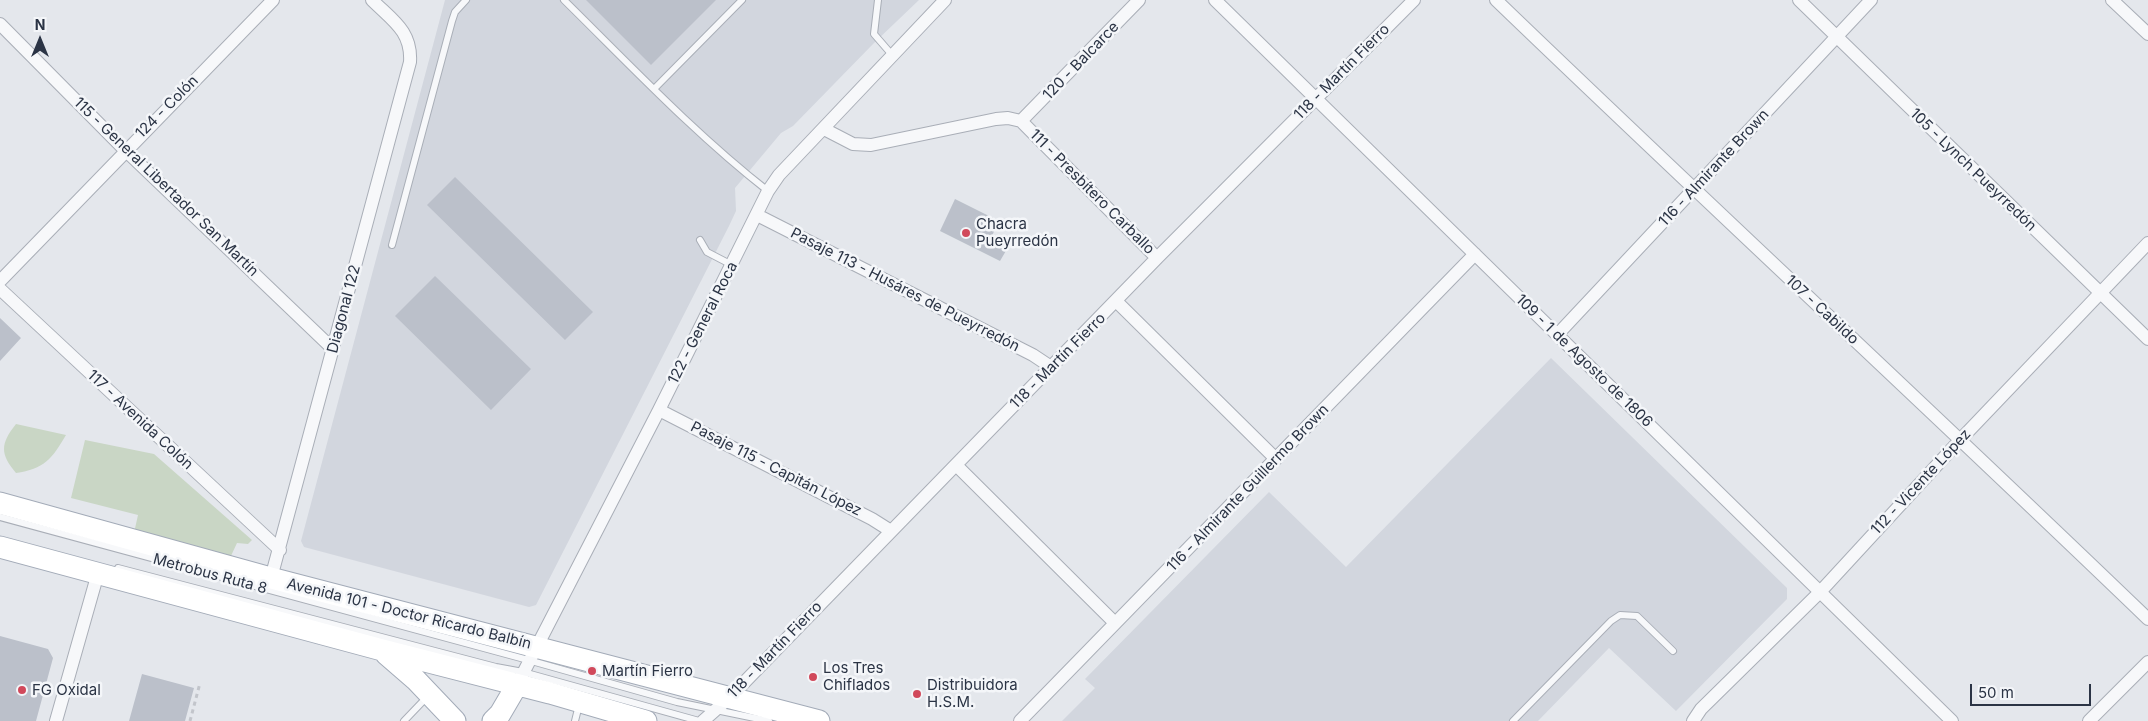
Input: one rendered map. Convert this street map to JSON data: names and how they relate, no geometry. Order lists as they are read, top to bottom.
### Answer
{
  "streets": {
    "main road": ["Avenida 101 - Doctor Ricardo Balbín"],
    "street": [
      "120 - Balcarce",
      "118 - Martín Fierro",
      "124 - Colón",
      "116 - Almirante Brown",
      "105 - Lynch Pueyrredón",
      "115 - General Libertador San Martín",
      "111 - Presbítero Carballo",
      "Pasaje 113 - Husáres de Pueyrredón",
      "Diagonal 122",
      "107 - Cabildo",
      "122 - General Roca",
      "109 - 1 de Agosto de 1806",
      "117 - Avenida Colón",
      "Pasaje 115 - Capitán López",
      "112 - Vicente López",
      "116 - Almirante Guillermo Brown"
    ],
    "lane": ["Metrobus Ruta 8"]
  },
  "crossings": [
    ["120 - Balcarce", "111 - Presbítero Carballo"],
    ["118 - Martín Fierro", "111 - Presbítero Carballo"],
    ["118 - Martín Fierro", "Pasaje 113 - Husáres de Pueyrredón"],
    ["118 - Martín Fierro", "109 - 1 de Agosto de 1806"],
    ["118 - Martín Fierro", "Pasaje 115 - Capitán López"],
    ["118 - Martín Fierro", "Metrobus Ruta 8"],
    ["118 - Martín Fierro", "Avenida 101 - Doctor Ricardo Balbín"],
    ["124 - Colón", "115 - General Libertador San Martín"],
    ["116 - Almirante Brown", "105 - Lynch Pueyrredón"],
    ["116 - Almirante Brown", "107 - Cabildo"],
    ["116 - Almirante Brown", "109 - 1 de Agosto de 1806"],
    ["105 - Lynch Pueyrredón", "112 - Vicente López"],
    ["115 - General Libertador San Martín", "Diagonal 122"],
    ["111 - Presbítero Carballo", "122 - General Roca"],
    ["Pasaje 113 - Husáres de Pueyrredón", "122 - General Roca"],
    ["Diagonal 122", "117 - Avenida Colón"],
    ["Diagonal 122", "Avenida 101 - Doctor Ricardo Balbín"],
    ["107 - Cabildo", "112 - Vicente López"],
    ["122 - General Roca", "Pasaje 115 - Capitán López"],
    ["122 - General Roca", "Metrobus Ruta 8"],
    ["122 - General Roca", "Avenida 101 - Doctor Ricardo Balbín"],
    ["109 - 1 de Agosto de 1806", "112 - Vicente López"],
    ["109 - 1 de Agosto de 1806", "116 - Almirante Guillermo Brown"],
    ["Metrobus Ruta 8", "Avenida 101 - Doctor Ricardo Balbín"]
  ],
  "places": [
    "Chacra Pueyrredón",
    "Martín Fierro",
    "Los Tres Chiflados",
    "FG Oxidal",
    "Distribuidora H.S.M."
  ],
  "scale_bar": "50 m",
  "north": "top"
}
